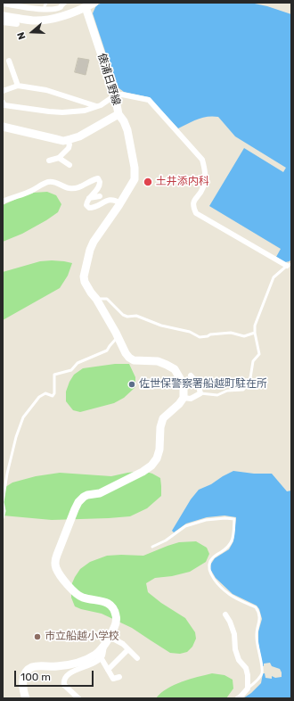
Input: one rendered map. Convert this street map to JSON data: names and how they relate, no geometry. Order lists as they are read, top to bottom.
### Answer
{
  "streets": {
    "street": ["俵浦日野線"]
  },
  "places": ["土井添内科", "佐世保警察署船越町駐在所", "市立船越小学校"],
  "scale_bar": "100 m",
  "north": "left"
}
